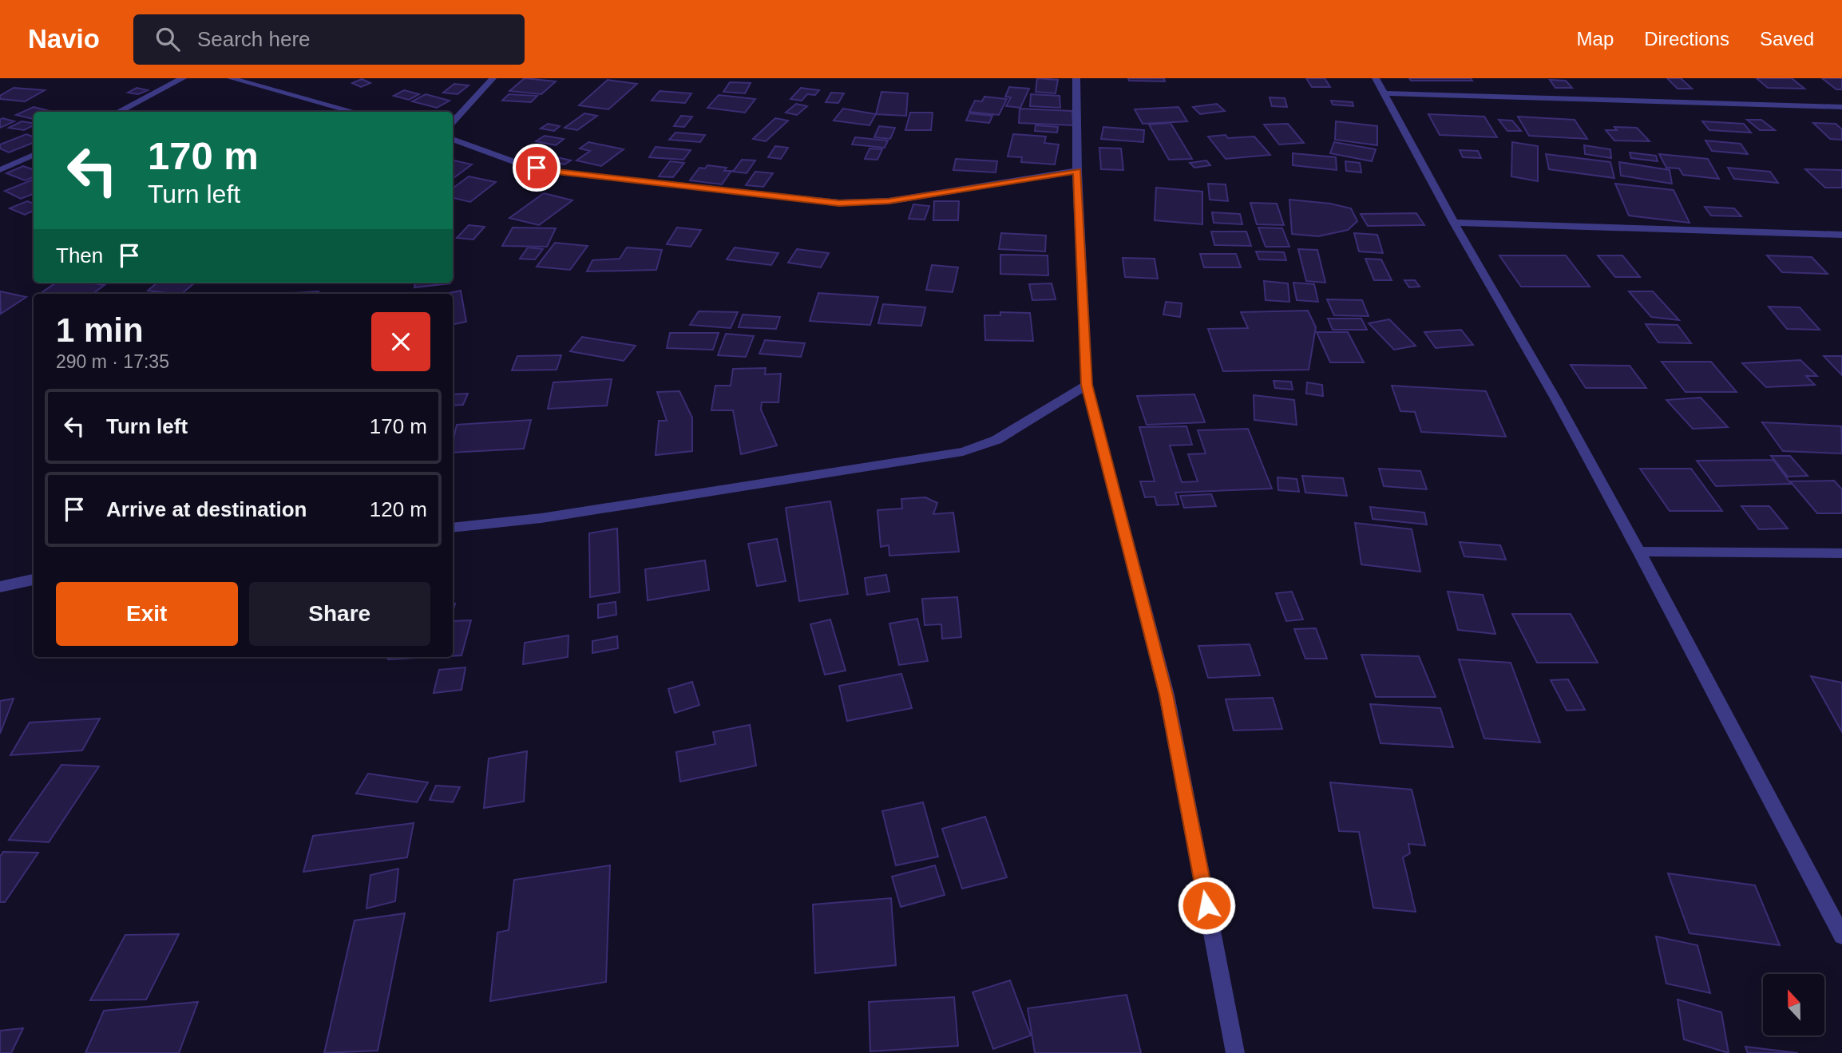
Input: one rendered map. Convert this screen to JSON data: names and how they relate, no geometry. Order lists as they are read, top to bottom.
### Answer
{
  "north": "top",
  "page": {
    "header": "Navio",
    "search": "Search here",
    "nav": ["Map", "Directions", "Saved"],
    "turn": ["170 m", "Turn left"],
    "then": "Then",
    "heading": ["1 min", "290 m · 17:35"],
    "list": [
      {
        "name": "Turn left",
        "value": "170 m"
      },
      {
        "name": "Arrive at destination",
        "value": "120 m"
      }
    ],
    "buttons": ["Exit", "Share"]
  }
}
